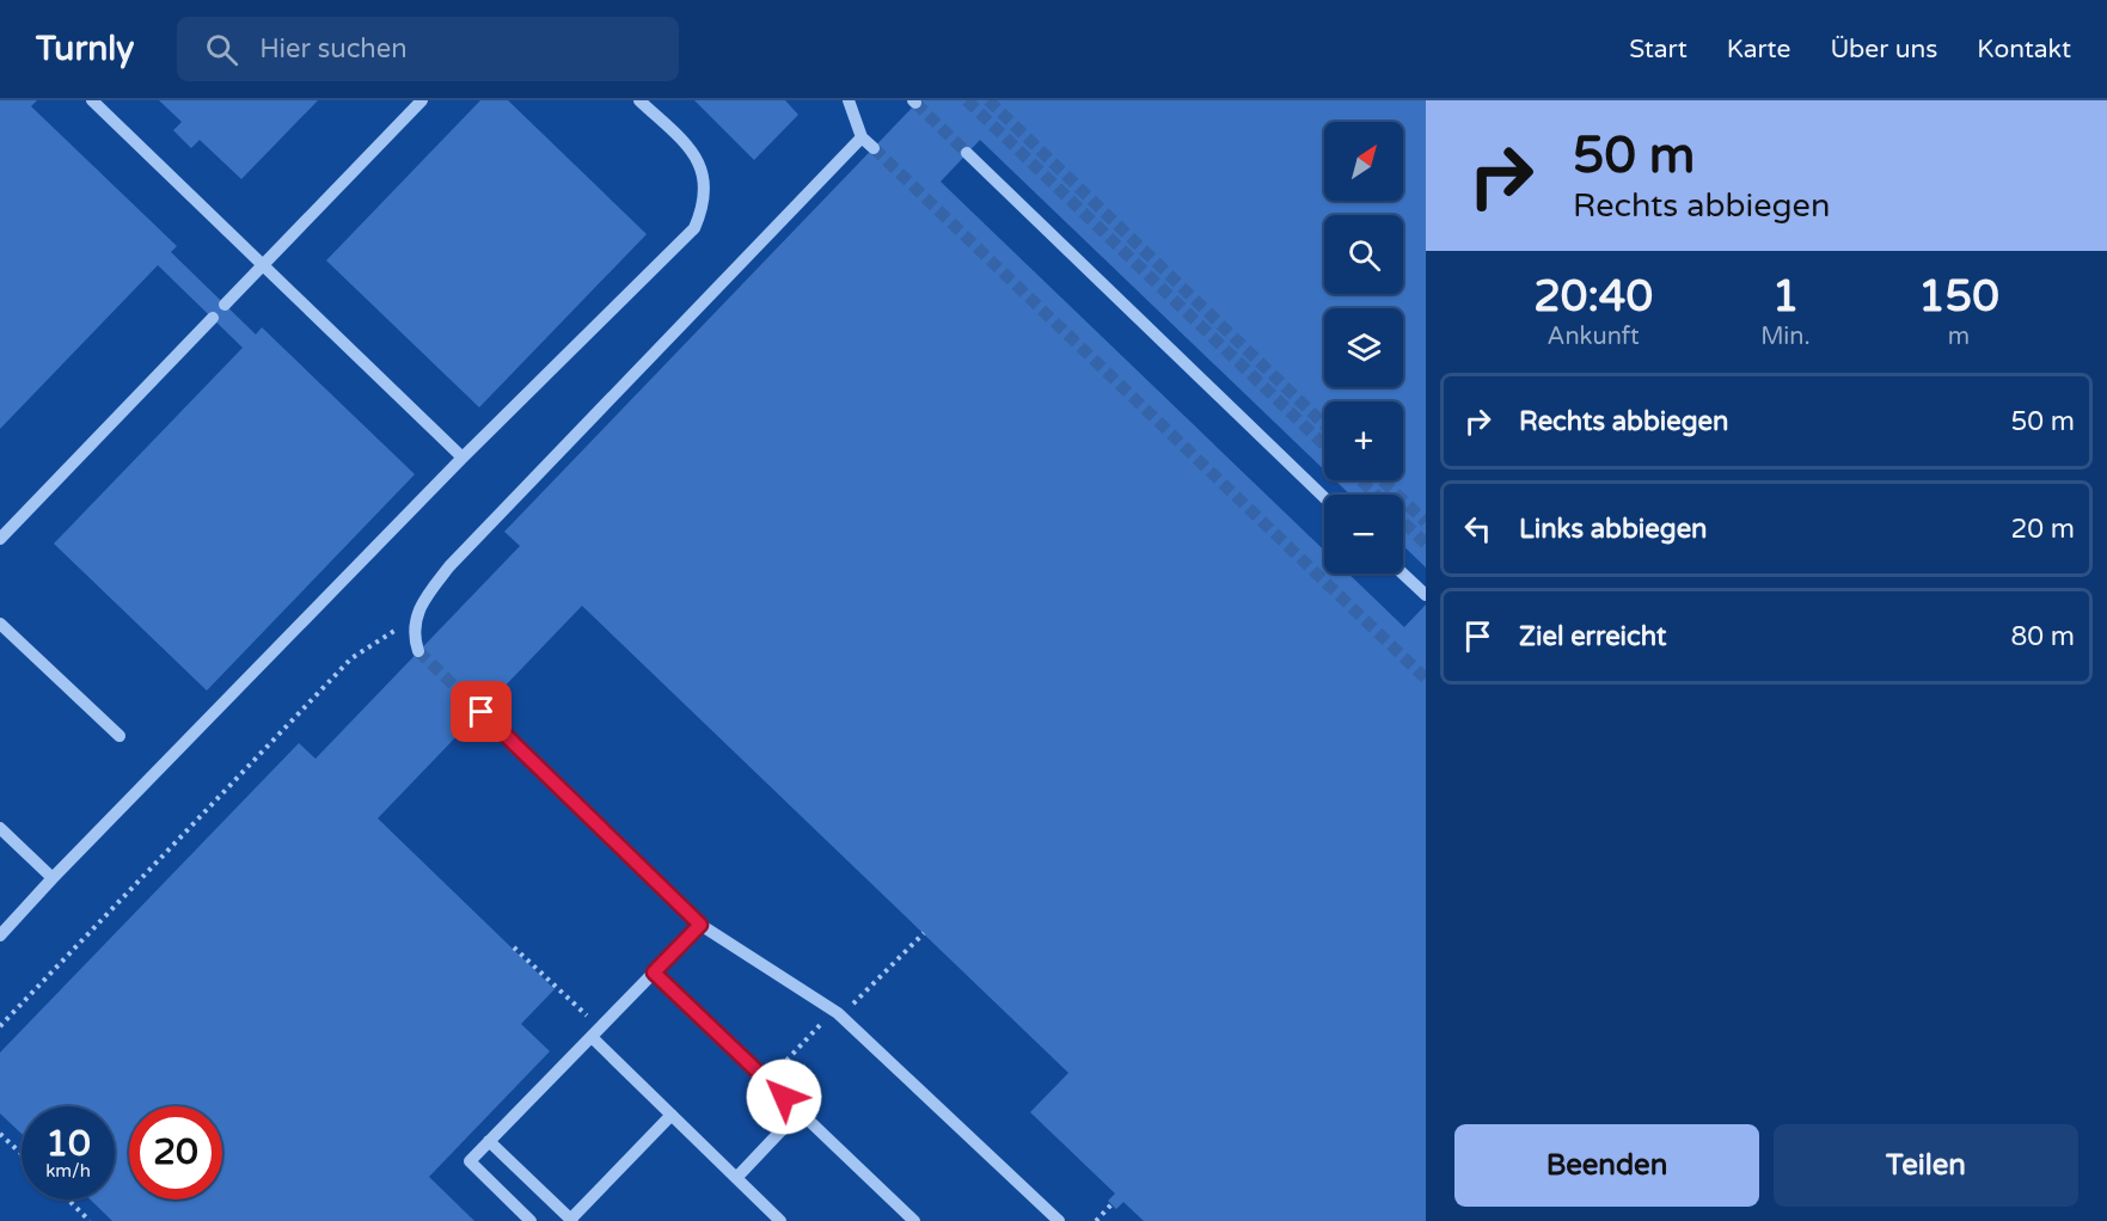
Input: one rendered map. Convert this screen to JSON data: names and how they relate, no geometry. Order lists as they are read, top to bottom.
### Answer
{
  "north": "top right",
  "page": {
    "header": "Turnly",
    "search": "Hier suchen",
    "nav": [
      "Start",
      "Karte",
      "Über uns",
      "Kontakt"
    ],
    "turn": ["50 m", "Rechts abbiegen"],
    "map_buttons": ["+", "−"],
    "eta": [
      "20:40",
      "Ankunft",
      "1",
      "Min.",
      "150",
      "m"
    ],
    "list": [
      {
        "name": "Rechts abbiegen",
        "value": "50 m"
      },
      {
        "name": "Links abbiegen",
        "value": "20 m"
      },
      {
        "name": "Ziel erreicht",
        "value": "80 m"
      }
    ],
    "speed": "10 km/h",
    "limit": "20",
    "buttons": ["Beenden", "Teilen"]
  }
}
